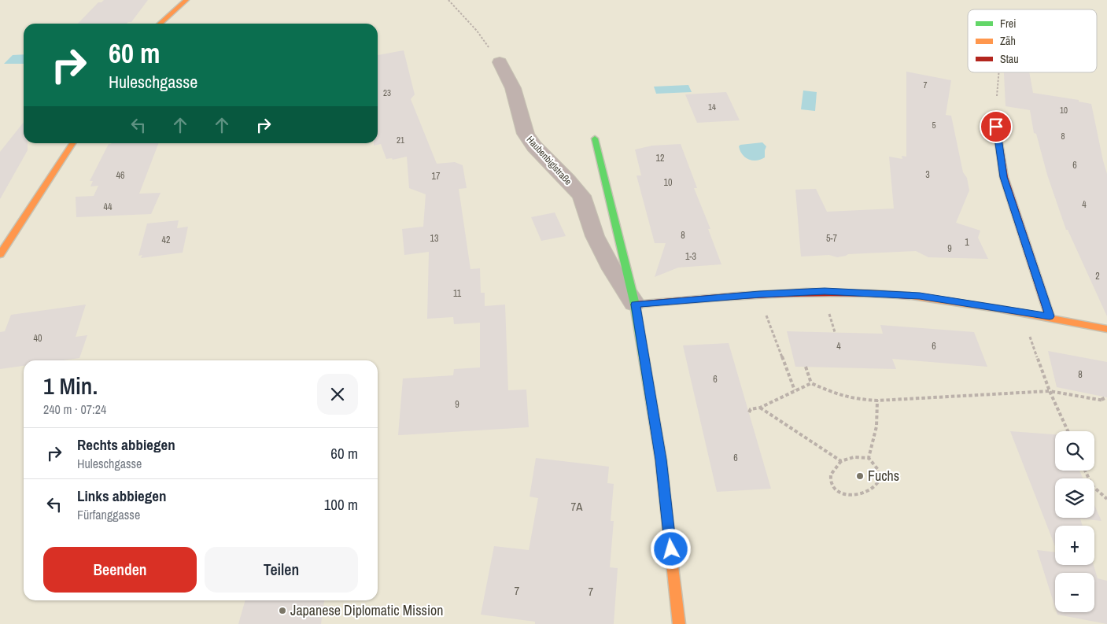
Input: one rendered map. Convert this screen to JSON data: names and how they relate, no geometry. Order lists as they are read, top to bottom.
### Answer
{
  "streets": {
    "street": ["Haubenbiglstraße"]
  },
  "places": ["Fuchs", "Japanese Diplomatic Mission"],
  "house_numbers": [
    "7",
    "23",
    "14",
    "10",
    "5",
    "8",
    "21",
    "12",
    "6",
    "3",
    "46",
    "17",
    "10",
    "4",
    "44",
    "8",
    "13",
    "5-7",
    "42",
    "1",
    "9",
    "1-3",
    "2",
    "11",
    "40",
    "4",
    "6",
    "8",
    "6",
    "9",
    "6",
    "7A",
    "7",
    "7"
  ],
  "legend": ["Frei", "Zäh", "Stau"],
  "page": {
    "turn": ["60 m", "Huleschgasse"],
    "heading": ["1 Min.", "240 m · 07:24"],
    "list": [
      {
        "name": "Rechts abbiegen",
        "note": "Huleschgasse",
        "value": "60 m"
      },
      {
        "name": "Links abbiegen",
        "note": "Fürfanggasse",
        "value": "100 m"
      }
    ],
    "map_buttons": ["+", "−"],
    "buttons": ["Beenden", "Teilen"]
  }
}
